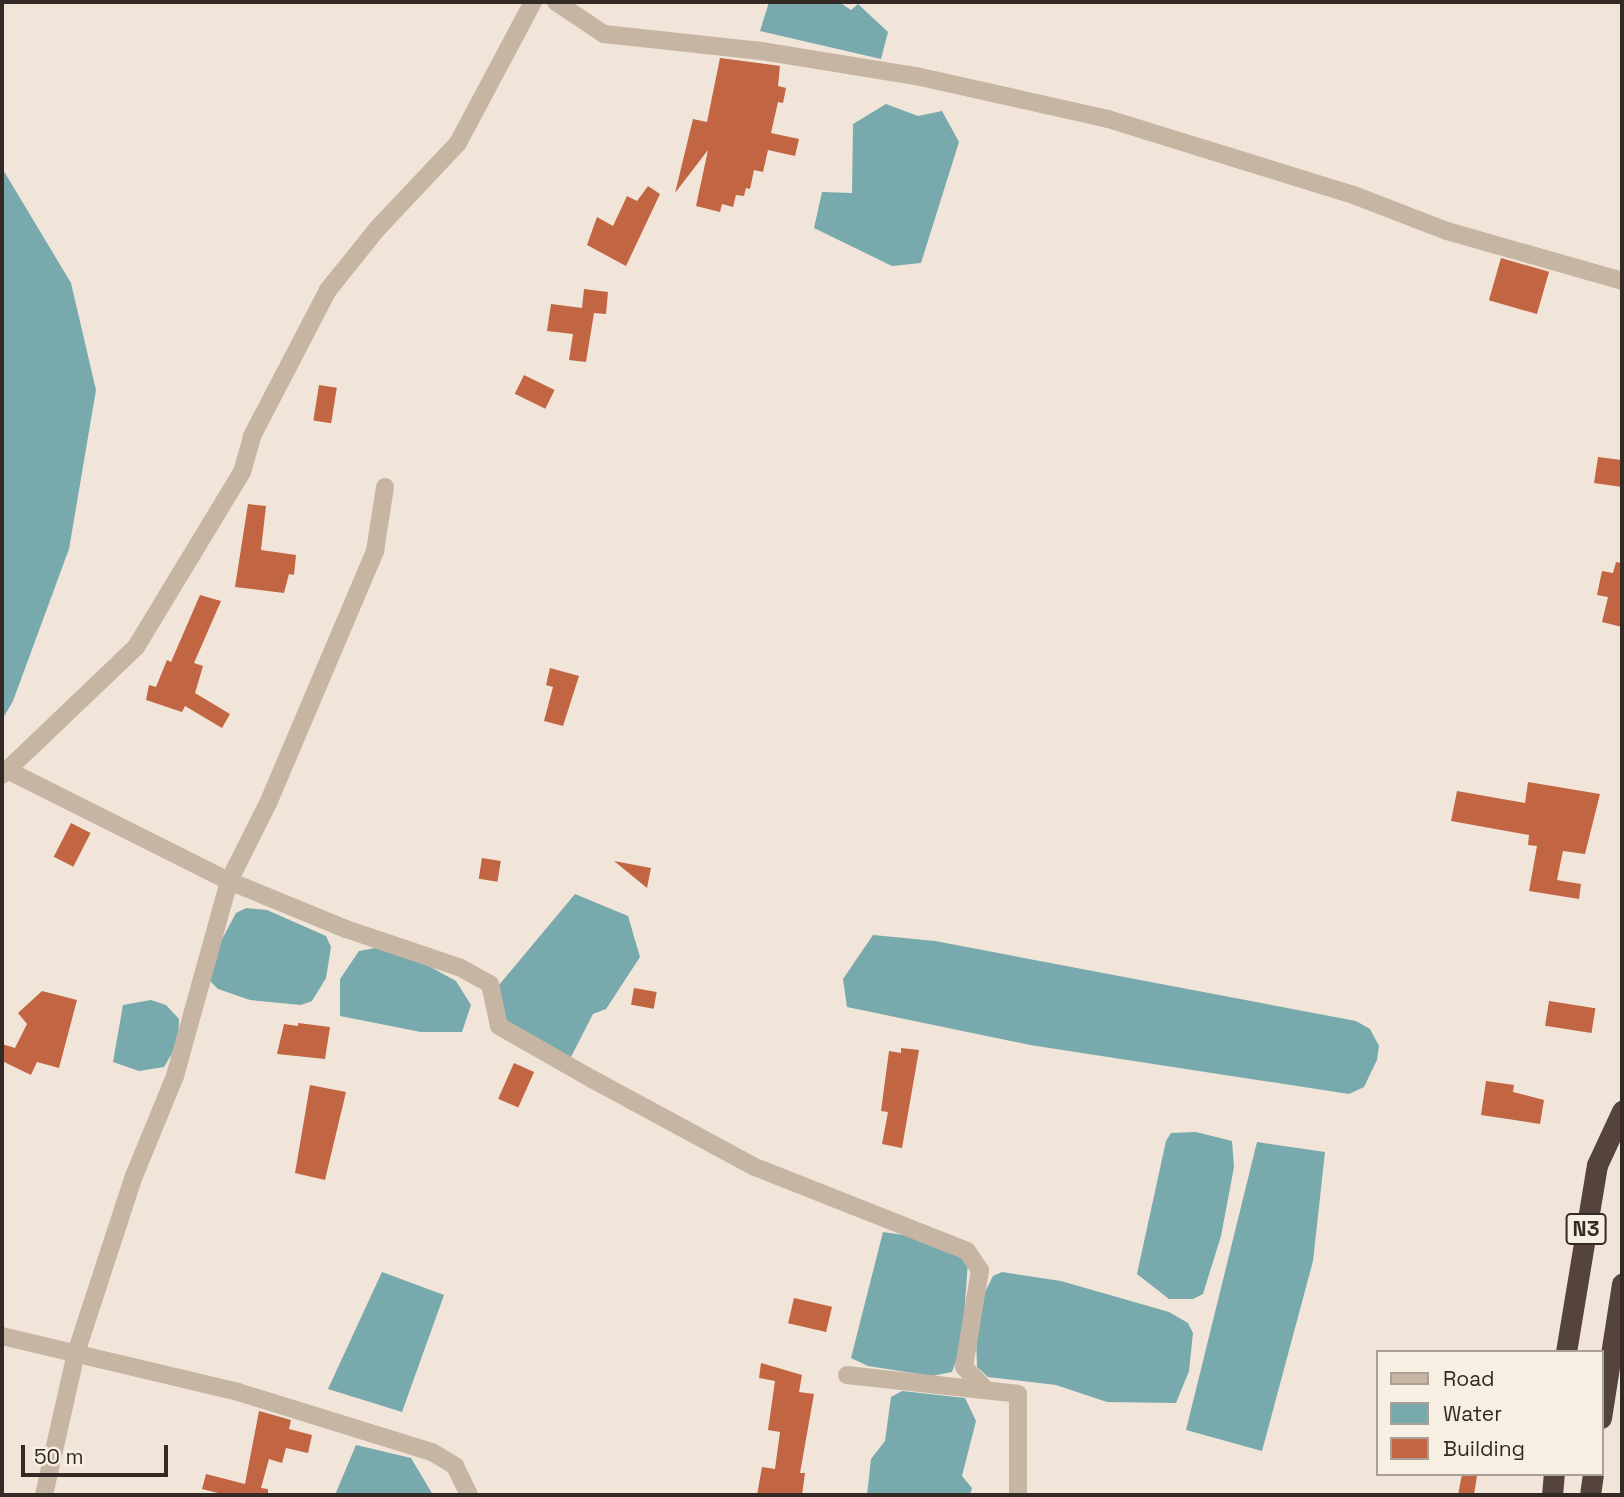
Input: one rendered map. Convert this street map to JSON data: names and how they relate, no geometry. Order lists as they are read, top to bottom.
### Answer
{
  "streets": {
    "highway": ["N3"]
  },
  "legend": ["Road", "Water", "Building"],
  "scale_bar": "50 m"
}
